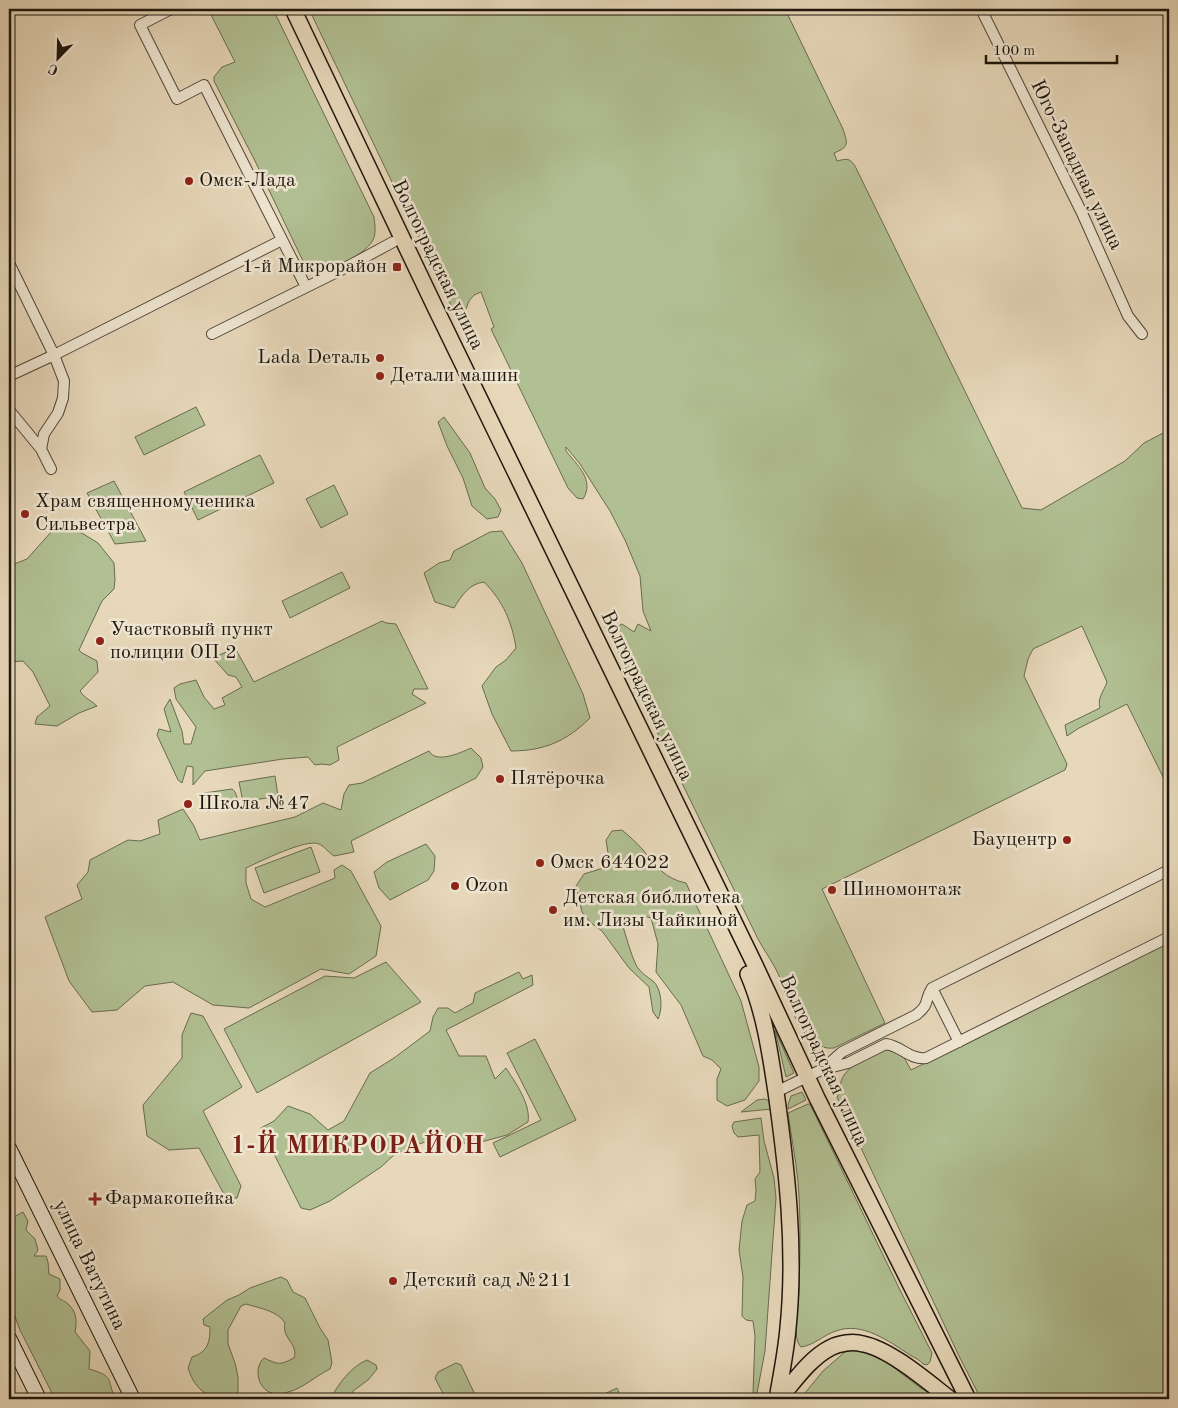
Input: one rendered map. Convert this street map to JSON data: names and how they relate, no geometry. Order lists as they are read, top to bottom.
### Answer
{
  "streets": {
    "main road": ["Волгоградская улица", "улица Ватутина"],
    "street": ["Юго-Западная улица"]
  },
  "districts": ["1-Й МИКРОРАЙОН"],
  "places": {
    "other": [
      "Омск-Лада",
      "Lada Dеталь",
      "Детали машин",
      "Храм священномученика Сильвестра",
      "Участковый пункт полиции ОП 2",
      "Пятёрочка",
      "Школа №47",
      "Бауцентр",
      "Омск 644022",
      "Ozon",
      "Шиномонтаж",
      "Детская библиотека им. Лизы Чайкиной",
      "Детский сад №211"
    ],
    "transit": ["1-й Микрорайон"],
    "health": ["Фармакопейка"]
  },
  "scale_bar": "100 m",
  "north": "bottom left"
}
